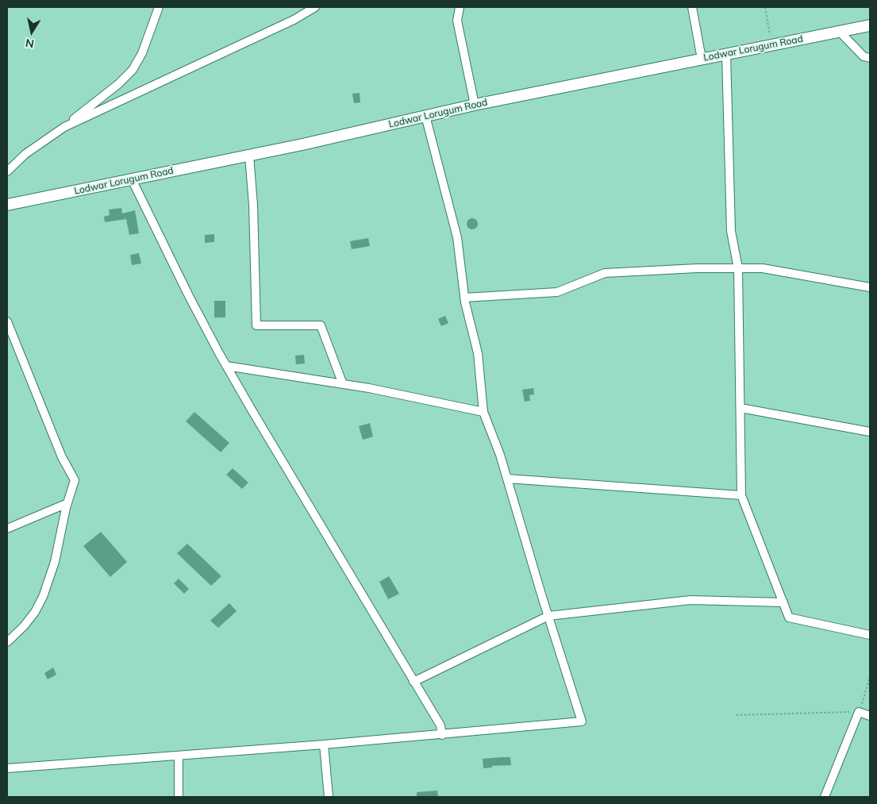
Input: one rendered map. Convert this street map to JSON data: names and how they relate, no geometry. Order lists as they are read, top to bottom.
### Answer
{
  "streets": {
    "main road": ["Lodwar Lorugum Road"]
  },
  "north": "bottom"
}
